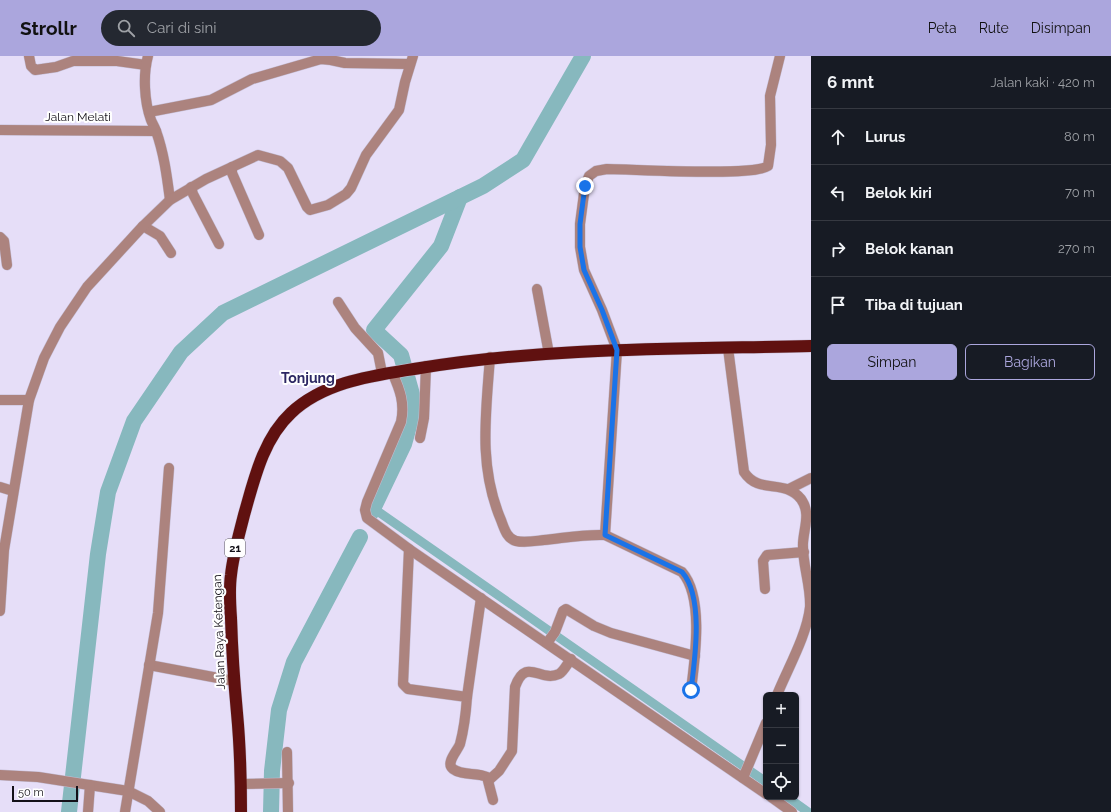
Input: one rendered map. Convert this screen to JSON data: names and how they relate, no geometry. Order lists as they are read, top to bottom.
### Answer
{
  "streets": {
    "highway": ["21", "Jalan Raya Ketengan"],
    "street": ["Jalan Melati"]
  },
  "crossings": [
    ["21", "Jalan Raya Ketengan"]
  ],
  "districts": ["Tonjung"],
  "scale_bar": "50 m",
  "page": {
    "header": "Strollr",
    "search": "Cari di sini",
    "nav": ["Peta", "Rute", "Disimpan"],
    "heading": ["6 mnt", "Jalan kaki · 420 m"],
    "list": [
      ["Lurus", "80 m"],
      ["Belok kiri", "70 m"],
      ["Belok kanan", "270 m"],
      "Tiba di tujuan"
    ],
    "buttons": ["Simpan", "Bagikan"],
    "map_buttons": ["+", "−"],
    "scale": "50 m"
  }
}
